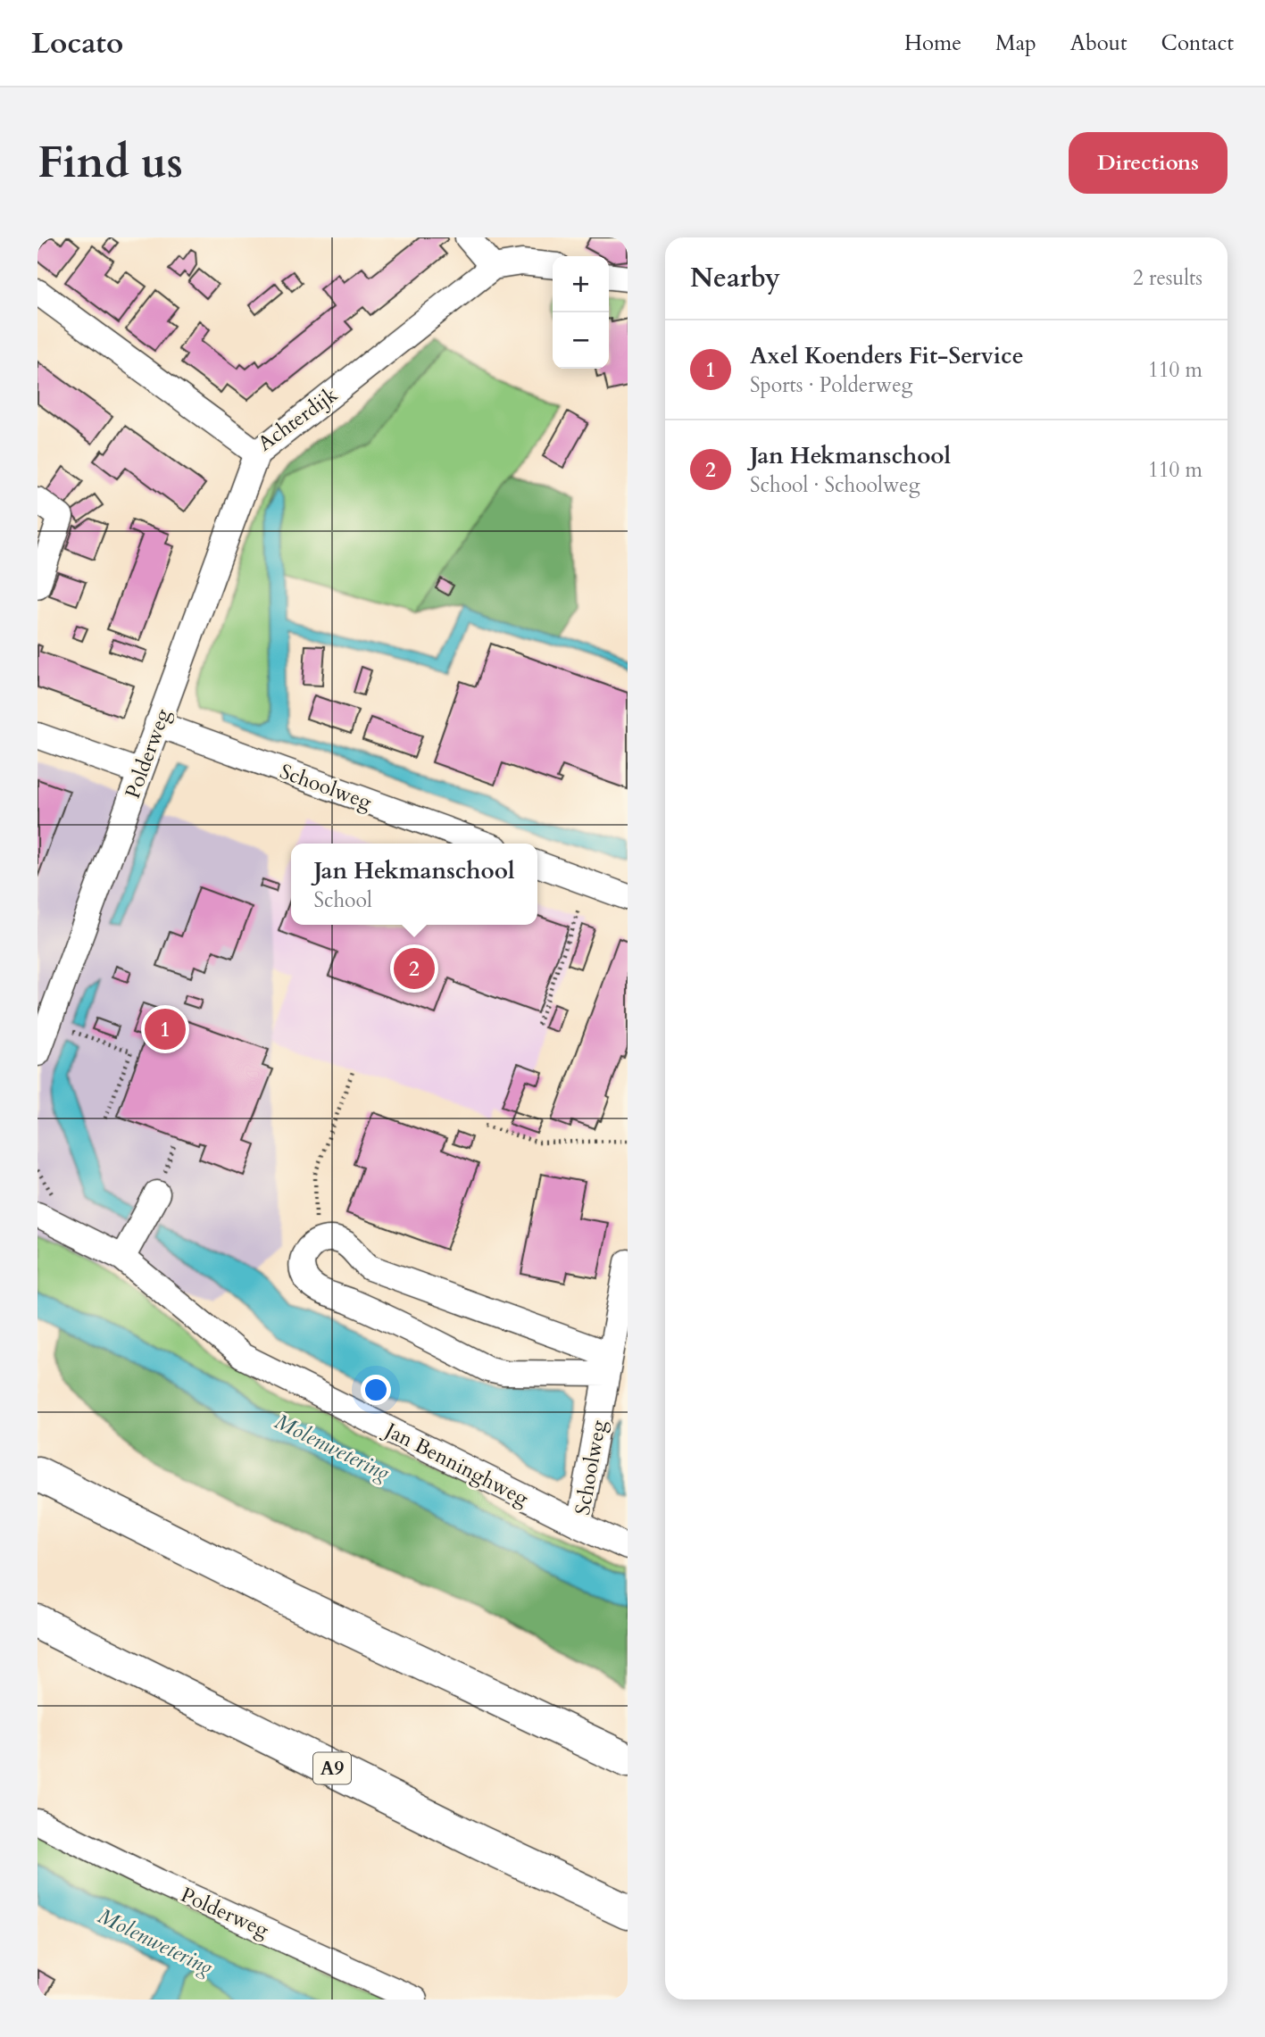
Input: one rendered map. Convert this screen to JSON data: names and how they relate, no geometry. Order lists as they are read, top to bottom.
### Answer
{
  "streets": {
    "highway": ["A9"],
    "street": [
      "Achterdijk",
      "Polderweg",
      "Schoolweg",
      "Jan Benninghweg"
    ]
  },
  "crossings": [
    ["Achterdijk", "Polderweg"],
    ["Polderweg", "Schoolweg"],
    ["Schoolweg", "Jan Benninghweg"]
  ],
  "water": ["Molenwetering"],
  "page": {
    "header": "Locato",
    "nav": [
      "Home",
      "Map",
      "About",
      "Contact"
    ],
    "buttons": "Directions",
    "title": "Find us",
    "heading": ["Nearby", "2 results"],
    "map_buttons": ["+", "−"],
    "list": [
      {
        "mark": "1",
        "name": "Axel Koenders Fit-Service",
        "note": "Sports · Polderweg",
        "value": "110 m"
      },
      {
        "mark": "2",
        "name": "Jan Hekmanschool",
        "note": "School · Schoolweg",
        "value": "110 m"
      }
    ],
    "popup": ["Jan Hekmanschool", "School"],
    "pins": ["2", "1"]
  }
}
